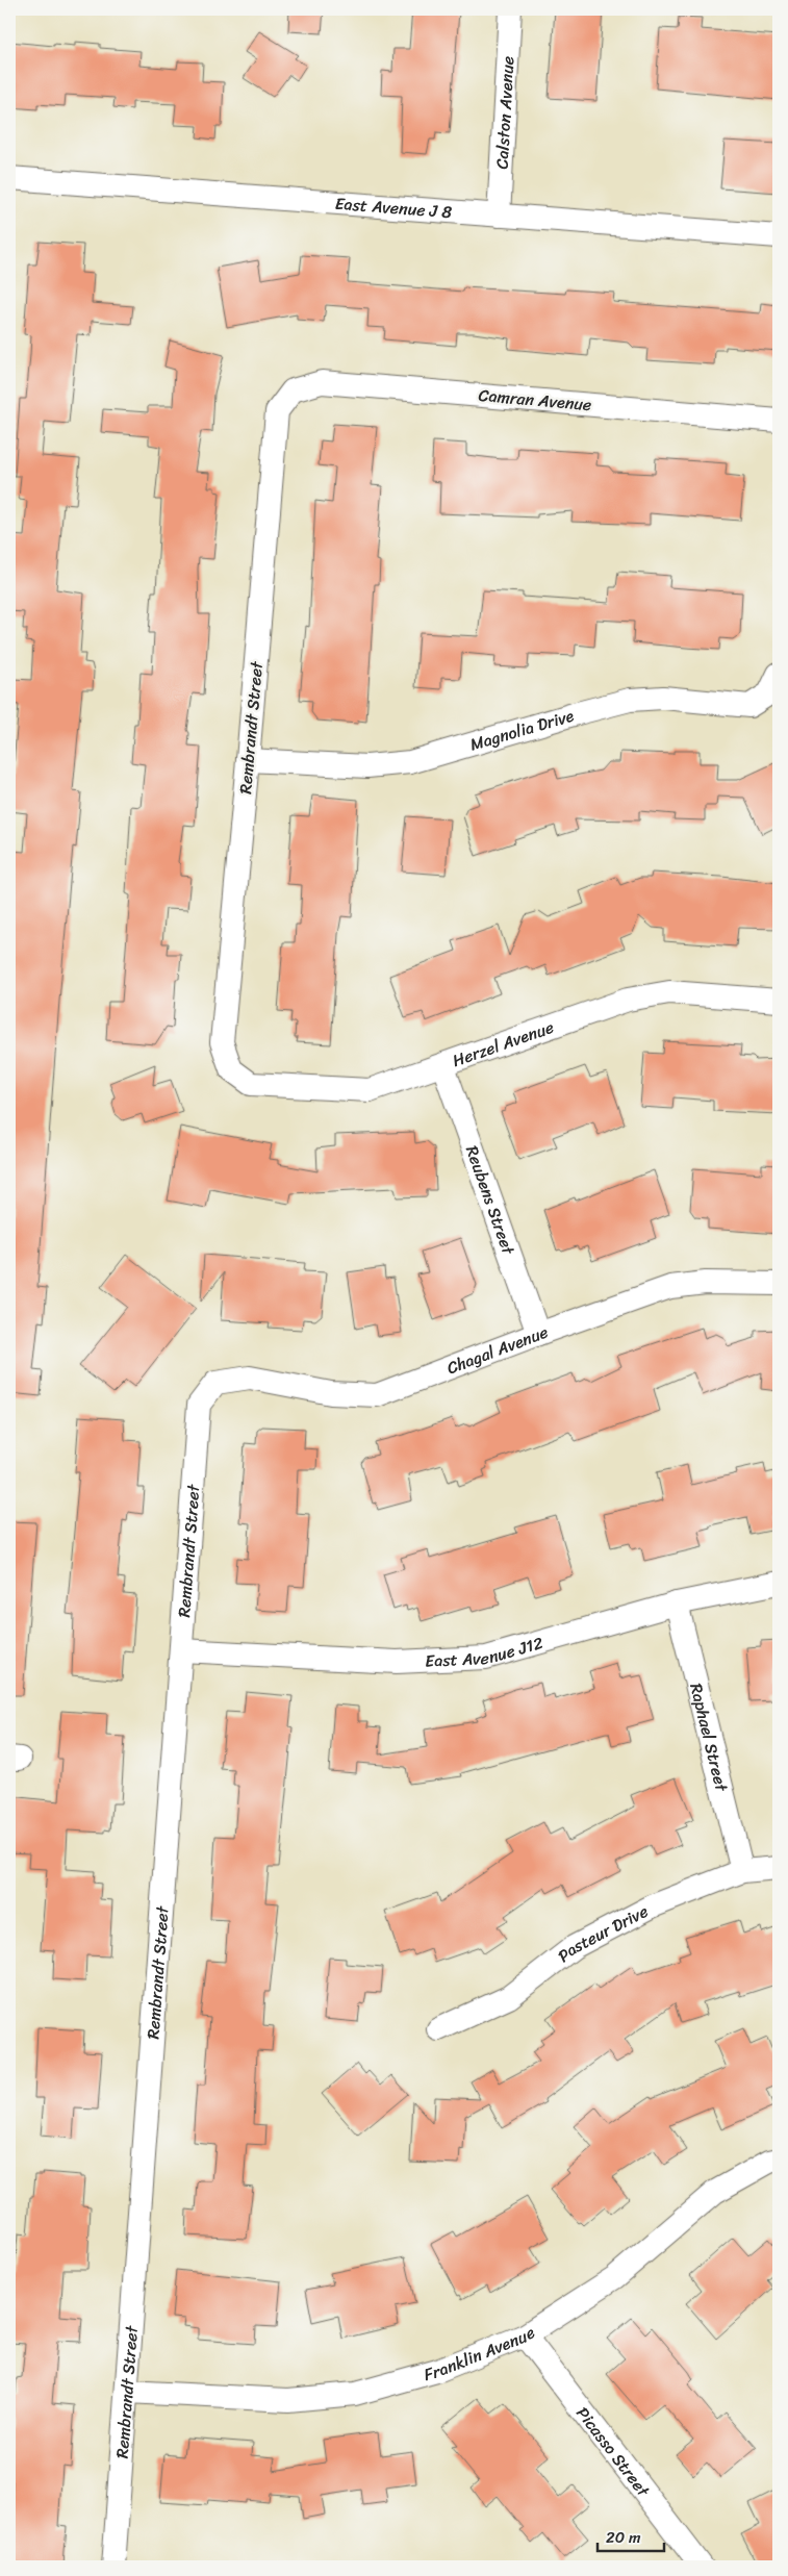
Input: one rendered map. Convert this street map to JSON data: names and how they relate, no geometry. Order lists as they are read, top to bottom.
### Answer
{
  "streets": {
    "street": [
      "Calston Avenue",
      "East Avenue J 8",
      "Camran Avenue",
      "Rembrandt Street",
      "Magnolia Drive",
      "Herzel Avenue",
      "Reubens Street",
      "Chagal Avenue",
      "East Avenue J12",
      "Raphael Street",
      "Pasteur Drive",
      "Franklin Avenue",
      "Picasso Street"
    ]
  },
  "crossings": [
    ["Calston Avenue", "East Avenue J 8"],
    ["Camran Avenue", "Rembrandt Street"],
    ["Rembrandt Street", "Magnolia Drive"],
    ["Rembrandt Street", "Herzel Avenue"],
    ["Rembrandt Street", "Chagal Avenue"],
    ["Rembrandt Street", "East Avenue J12"],
    ["Rembrandt Street", "Franklin Avenue"],
    ["Herzel Avenue", "Reubens Street"],
    ["Reubens Street", "Chagal Avenue"],
    ["East Avenue J12", "Raphael Street"],
    ["Raphael Street", "Pasteur Drive"],
    ["Franklin Avenue", "Picasso Street"]
  ],
  "scale_bar": "20 m"
}
